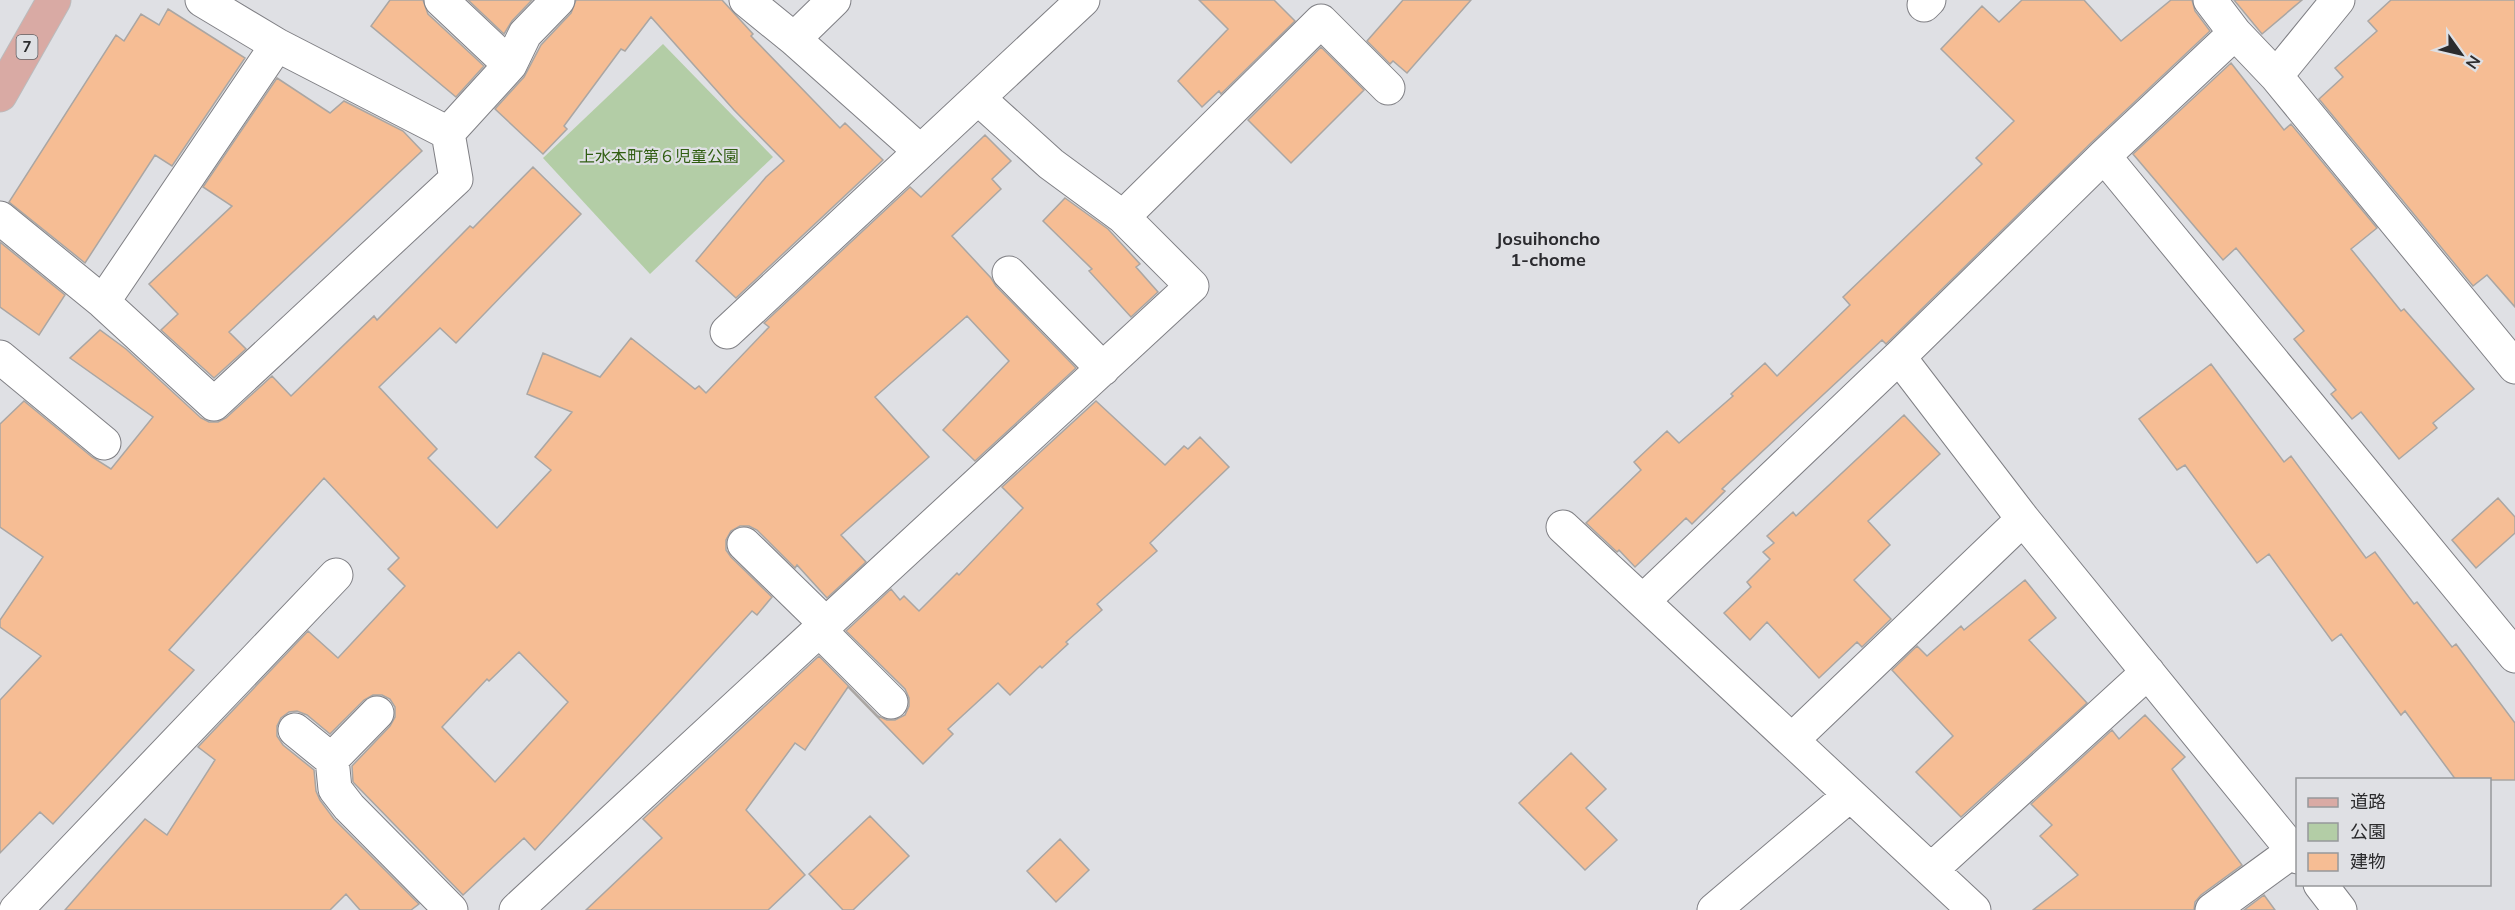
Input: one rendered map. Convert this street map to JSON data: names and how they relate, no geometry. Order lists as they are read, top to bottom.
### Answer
{
  "streets": {
    "main road": ["7"]
  },
  "districts": ["Josuihoncho 1-chome"],
  "parks": ["上水本町第６児童公園"],
  "legend": ["道路", "公園", "建物"],
  "north": "bottom right"
}
